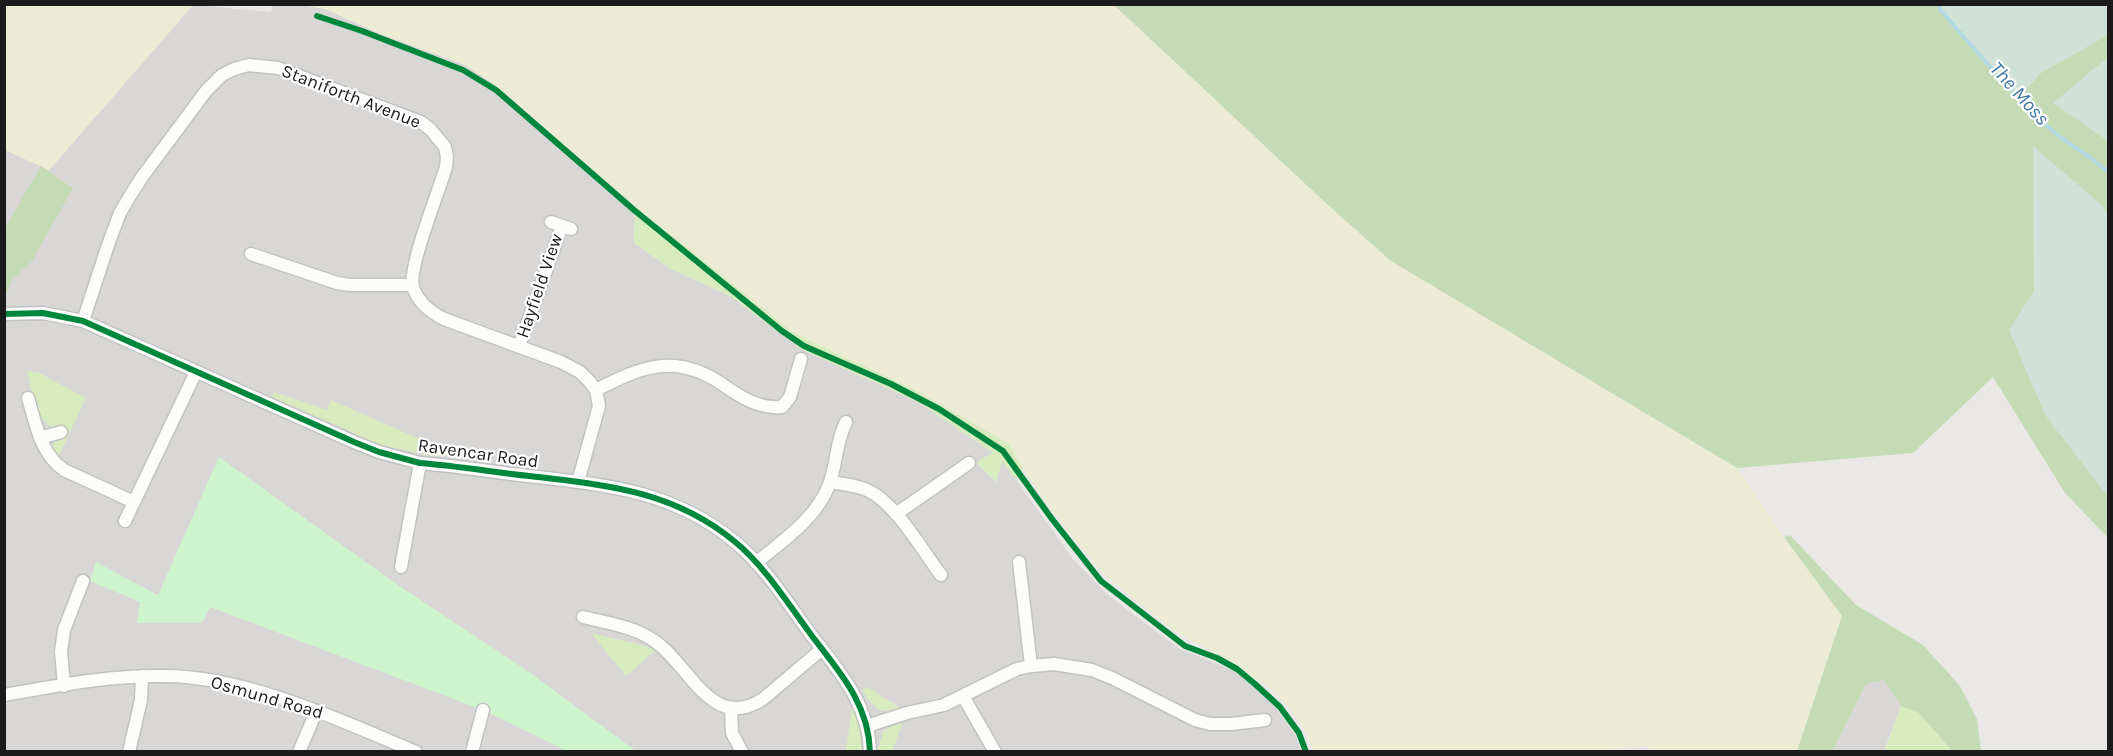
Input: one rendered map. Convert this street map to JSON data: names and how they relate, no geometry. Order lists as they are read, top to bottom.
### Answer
{
  "streets": {
    "street": [
      "Staniforth Avenue",
      "Hayfield View",
      "Ravencar Road",
      "Osmund Road"
    ]
  },
  "crossings": [
    ["Staniforth Avenue", "Ravencar Road"]
  ],
  "water": ["The Moss"]
}
